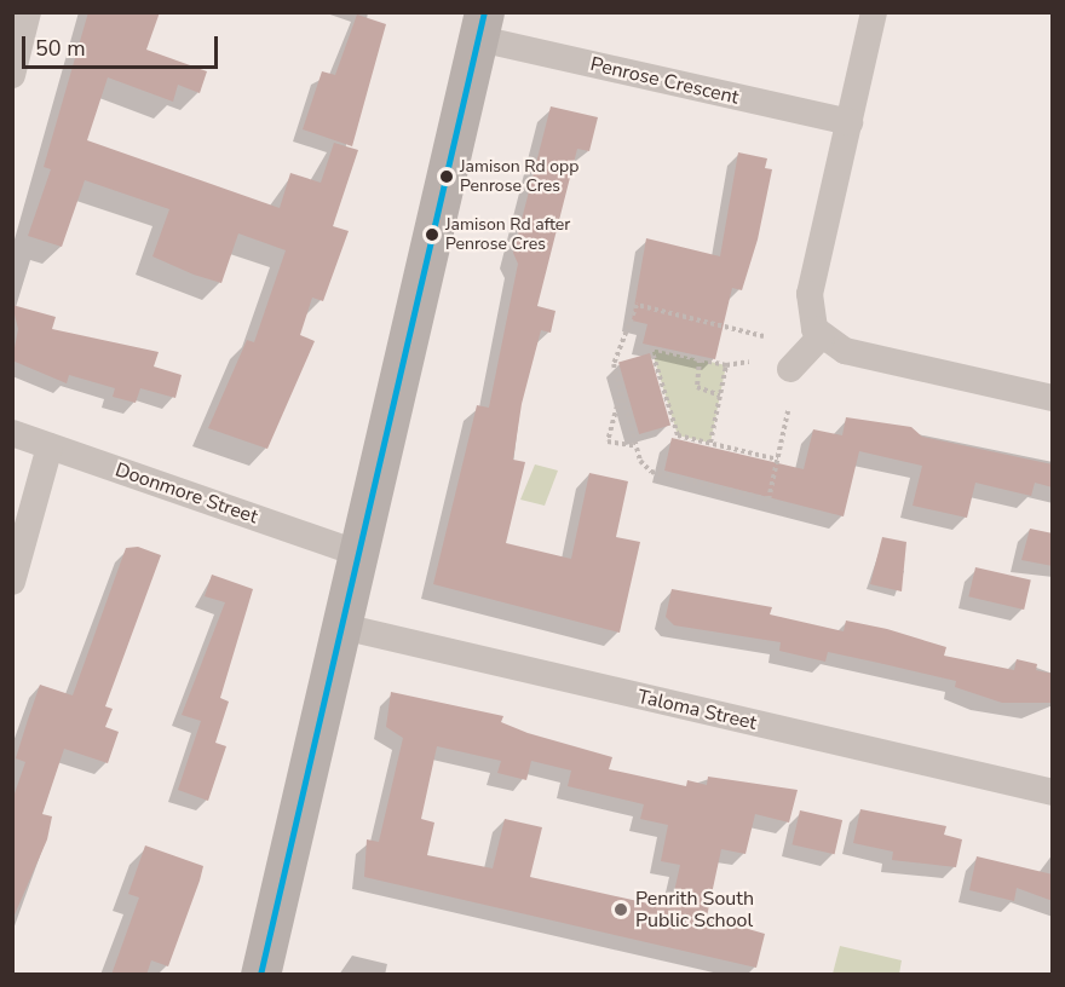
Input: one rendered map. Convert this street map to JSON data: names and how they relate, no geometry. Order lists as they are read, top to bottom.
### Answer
{
  "streets": {
    "street": ["Penrose Crescent", "Doonmore Street", "Taloma Street"]
  },
  "places": ["Jamison Rd opp Penrose Cres", "Jamison Rd after Penrose Cres", "Penrith South Public School"],
  "scale_bar": "50 m"
}
